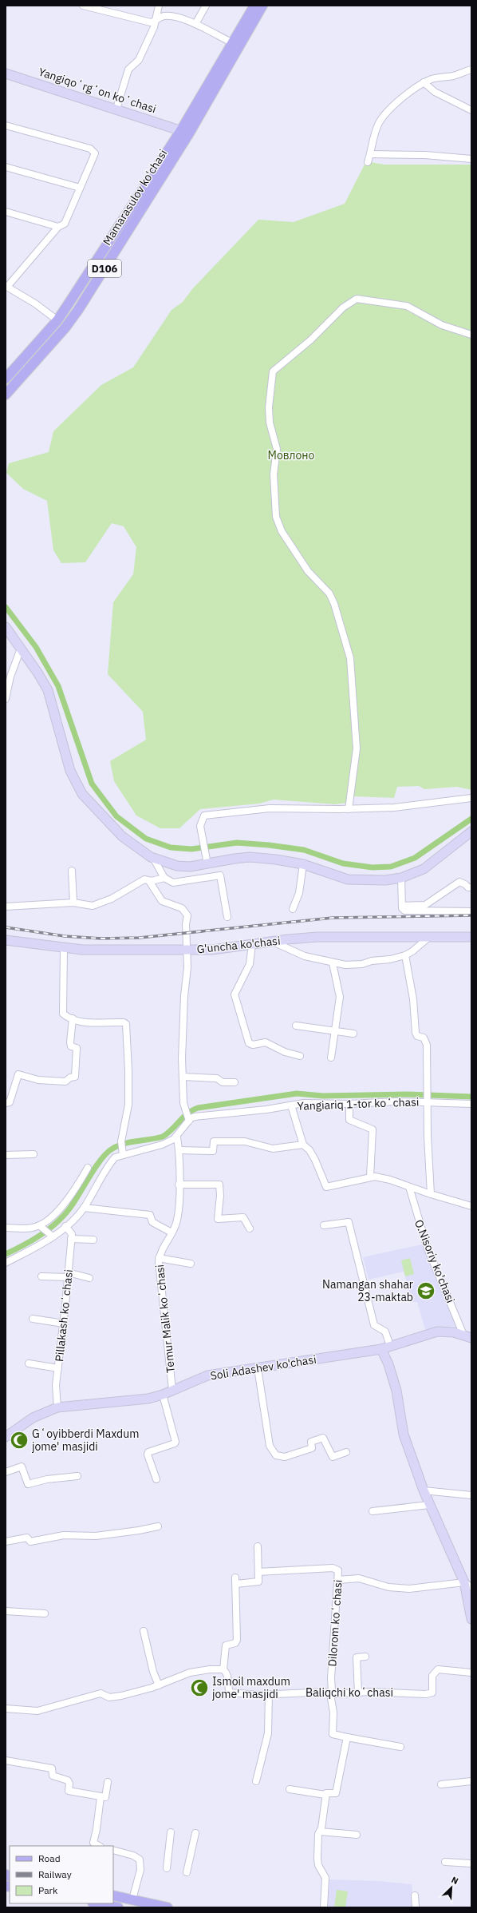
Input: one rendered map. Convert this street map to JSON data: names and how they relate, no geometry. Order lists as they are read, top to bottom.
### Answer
{
  "streets": {
    "main road": ["Mamarasulov ko'chasi", "D106"],
    "street": [
      "Yangiqoʻrgʻon koʻchasi",
      "G'uncha ko'chasi",
      "Yangiariq 1-tor koʻchasi",
      "O.Nisoriy ko'chasi",
      "Pillakash koʻchasi",
      "Temur Malik koʻchasi",
      "Soli Adashev ko'chasi",
      "Dilorom koʻchasi",
      "Baliqchi koʻchasi"
    ]
  },
  "crossings": [
    ["Yangiqoʻrgʻon koʻchasi", "Mamarasulov ko'chasi"],
    ["Yangiqoʻrgʻon koʻchasi", "D106"],
    ["Mamarasulov ko'chasi", "D106"],
    ["O.Nisoriy ko'chasi", "Soli Adashev ko'chasi"],
    ["Pillakash koʻchasi", "Soli Adashev ko'chasi"],
    ["Temur Malik koʻchasi", "Soli Adashev ko'chasi"],
    ["Dilorom koʻchasi", "Baliqchi koʻchasi"]
  ],
  "parks": ["Мовлоно"],
  "places": {
    "school or university": ["Namangan shahar 23-maktab"],
    "mosque": ["Gʻoyibberdi Maxdum jome' masjidi", "Ismoil maxdum jome' masjidi"]
  },
  "legend": ["Road", "Railway", "Park"],
  "north": "top right"
}
